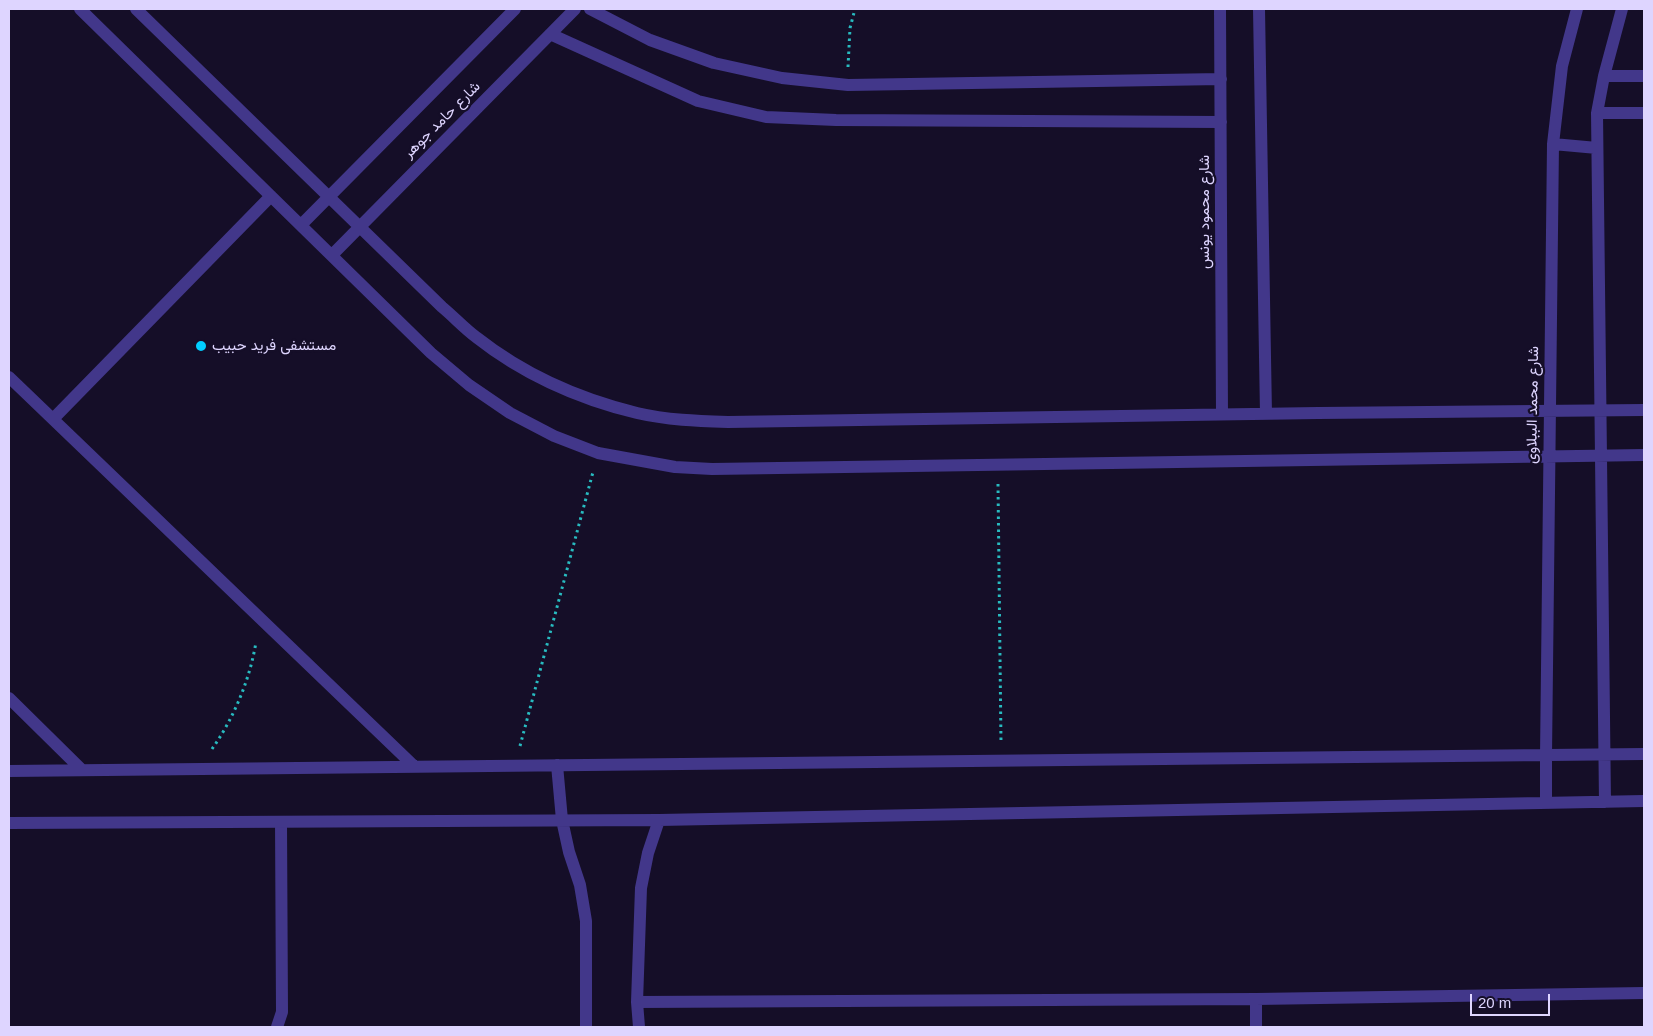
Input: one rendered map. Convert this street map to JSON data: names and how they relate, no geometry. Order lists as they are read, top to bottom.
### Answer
{
  "streets": {
    "street": ["شارع حامد جوهر", "شارع محمود يونس", "شارع محمد الببلاوى"]
  },
  "places": ["مستشفى فريد حبيب"],
  "scale_bar": "20 m"
}
